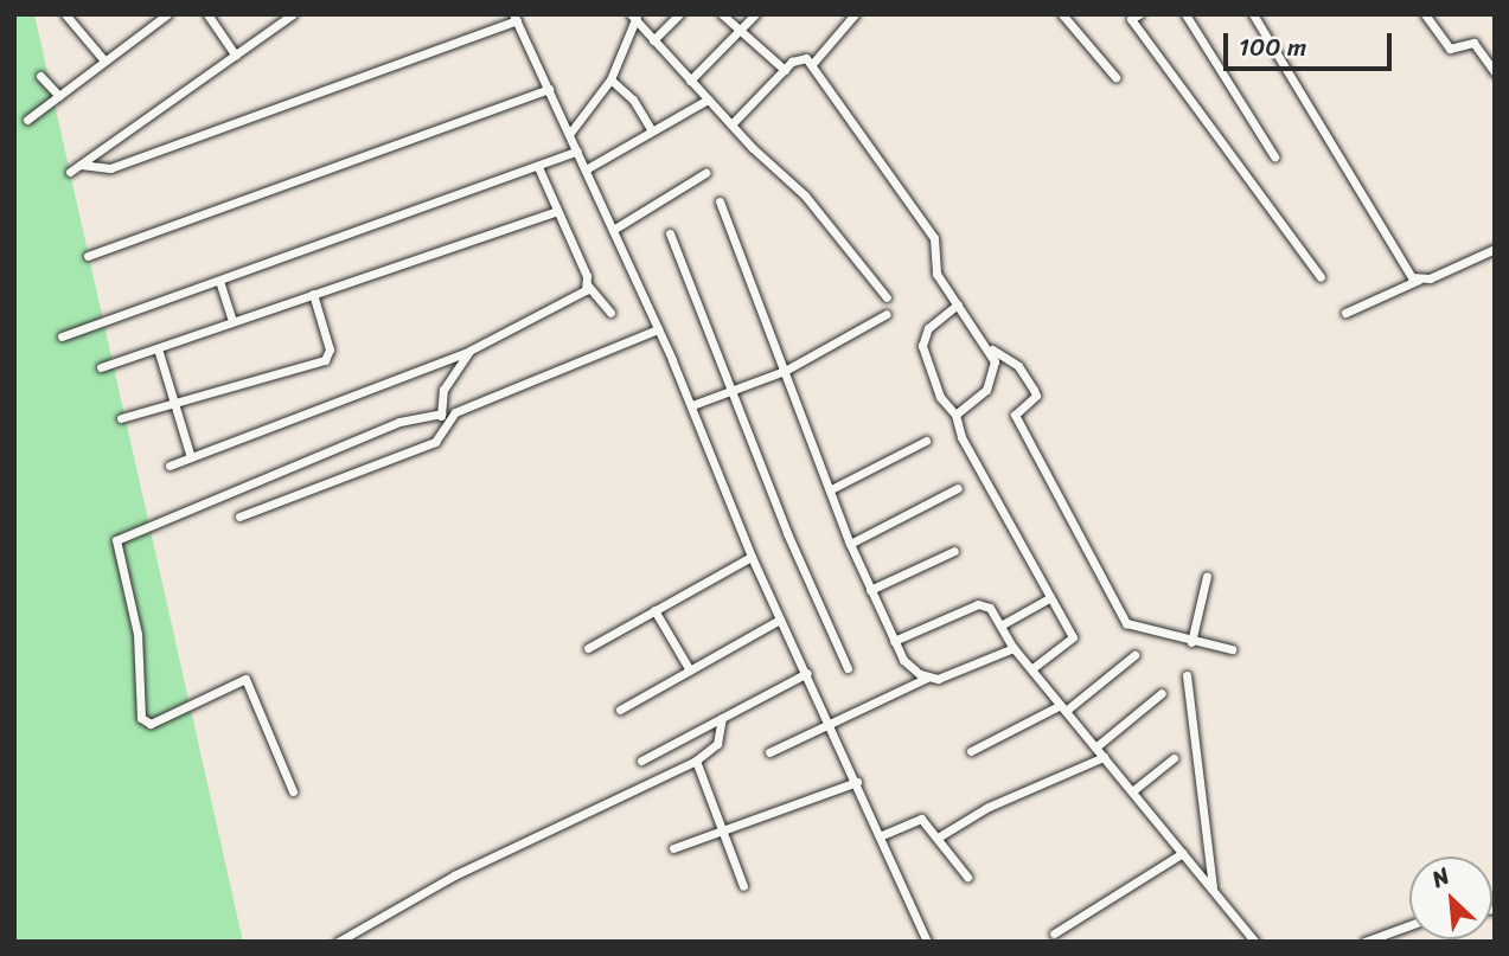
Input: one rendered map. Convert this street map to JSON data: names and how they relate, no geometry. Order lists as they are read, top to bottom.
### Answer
{
  "scale_bar": "100 m",
  "north": "top left"
}
